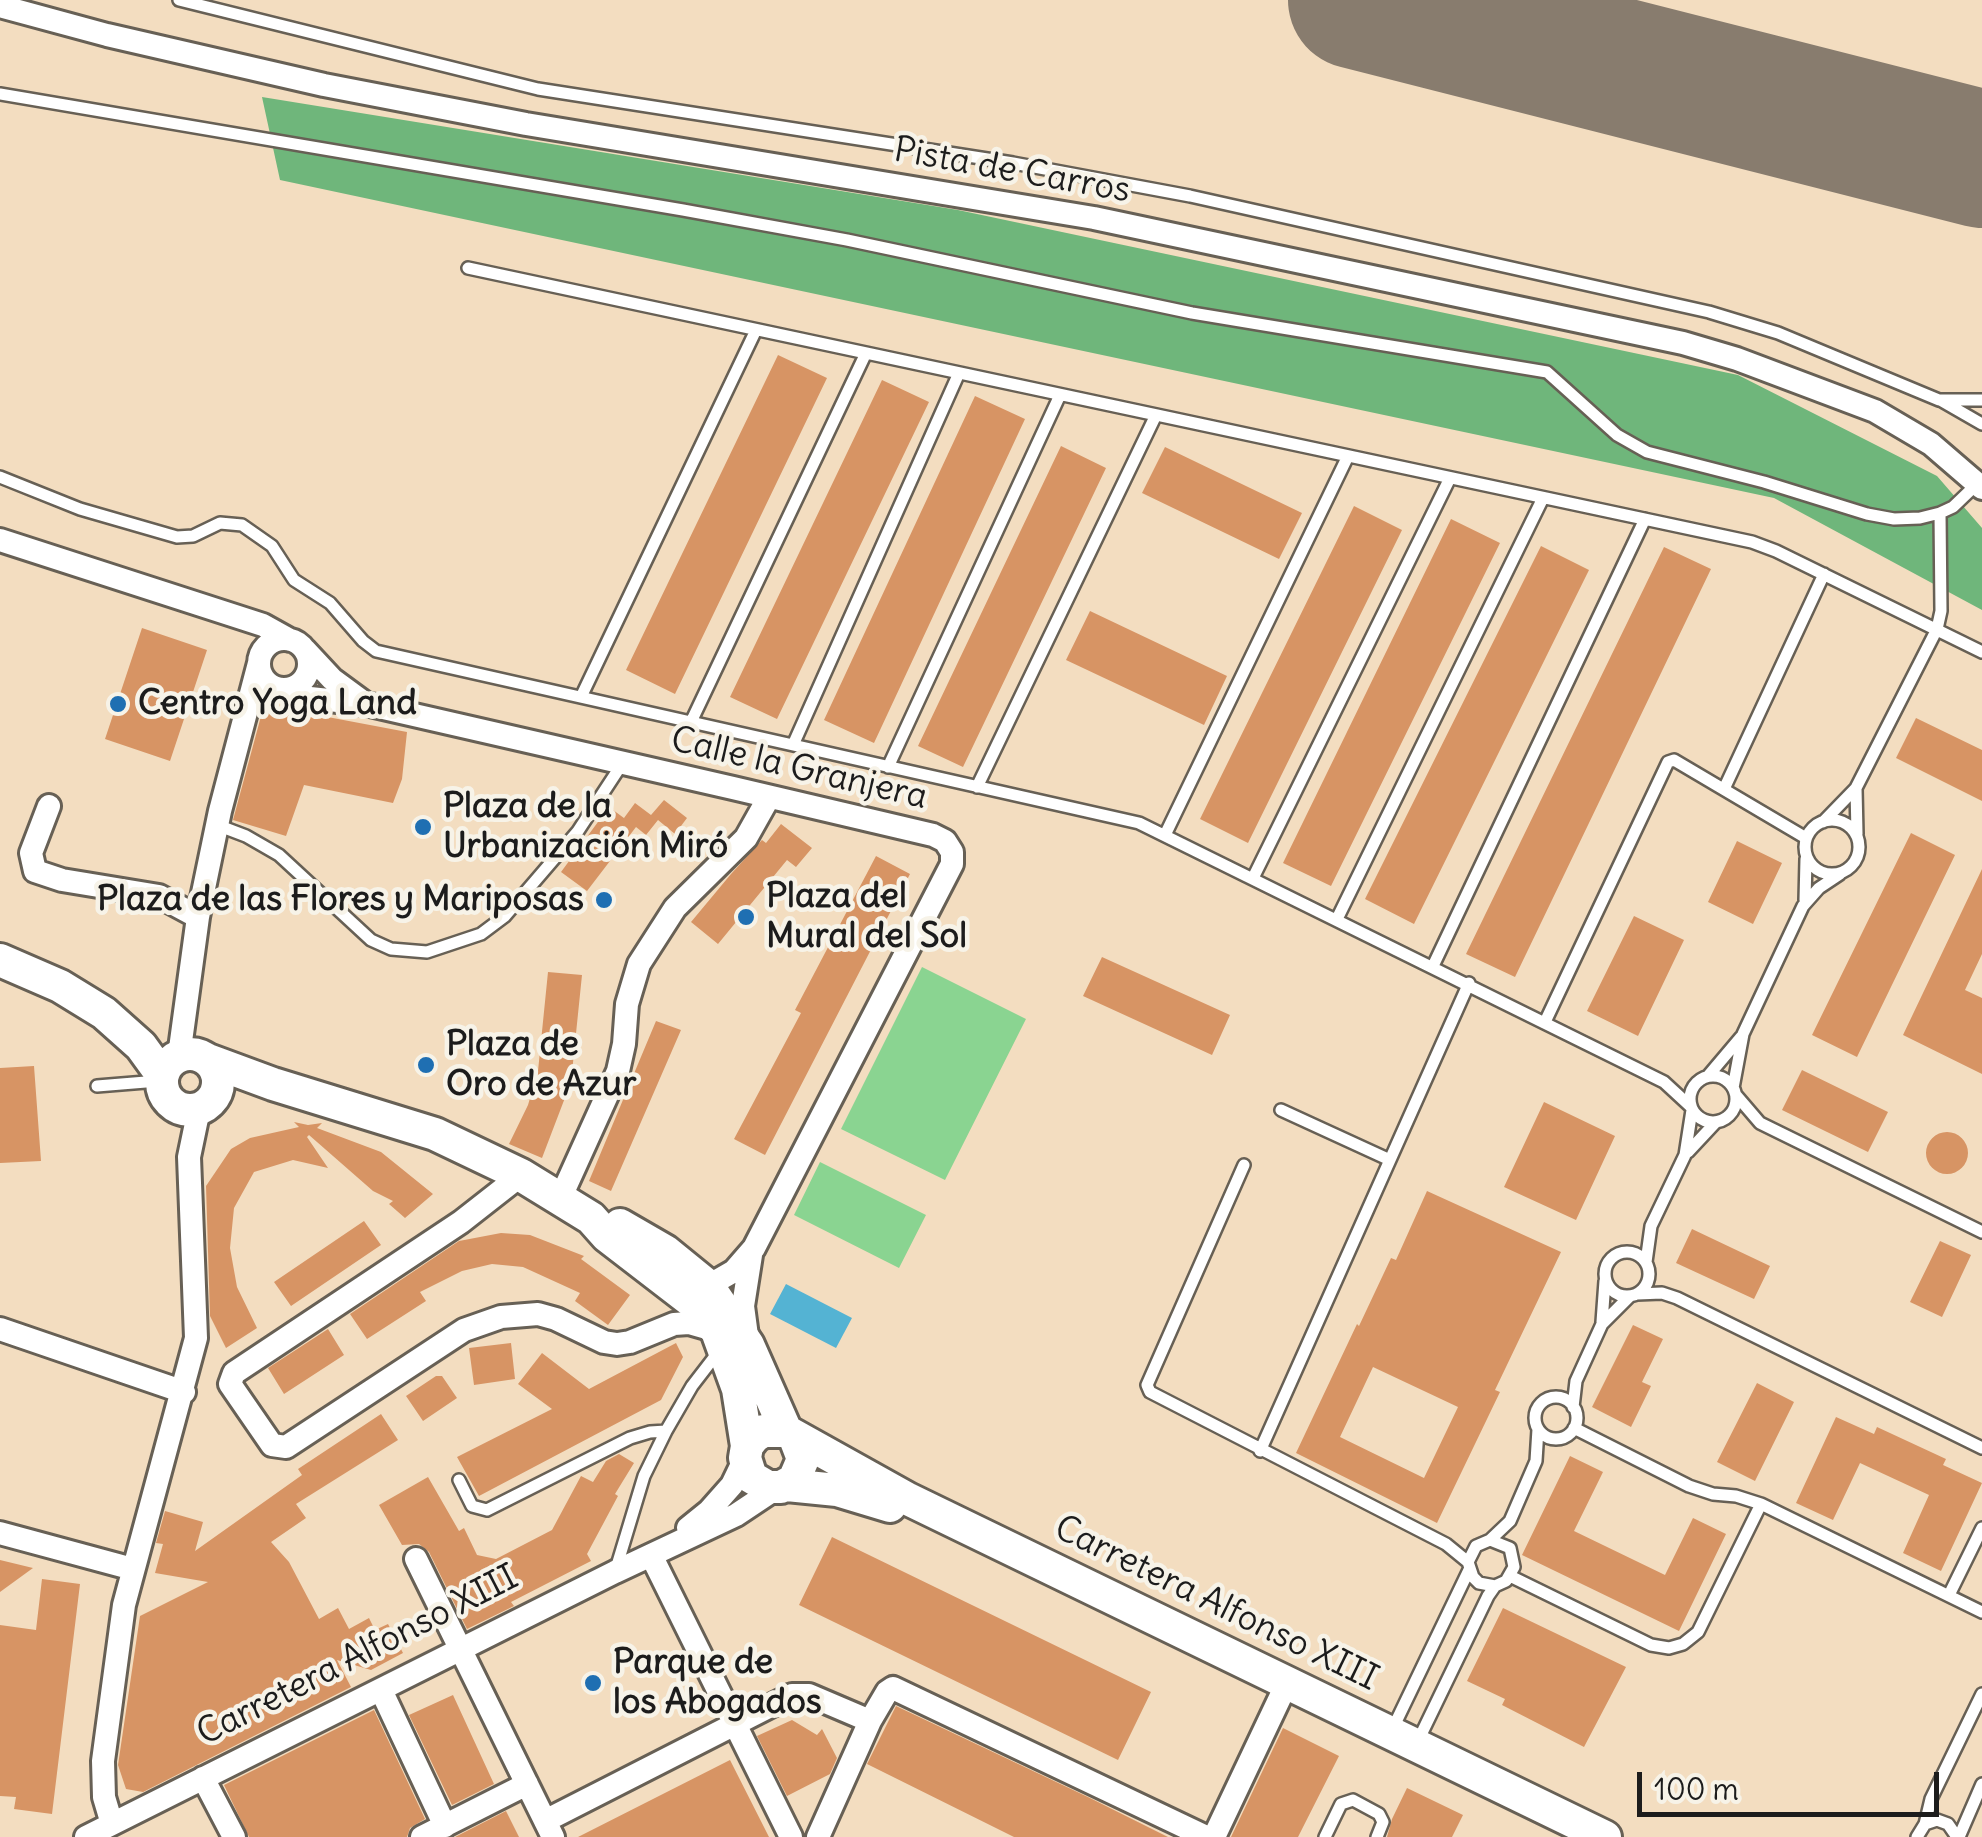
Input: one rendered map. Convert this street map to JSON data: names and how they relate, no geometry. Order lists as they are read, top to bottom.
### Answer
{
  "streets": {
    "street": ["Pista de Carros", "Calle la Granjera", "Carretera Alfonso XIII"]
  },
  "places": [
    "Centro Yoga Land",
    "Plaza de la Urbanización Miró",
    "Plaza de las Flores y Mariposas",
    "Plaza del Mural del Sol",
    "Plaza de Oro de Azur",
    "Parque de los Abogados"
  ],
  "scale_bar": "100 m"
}
